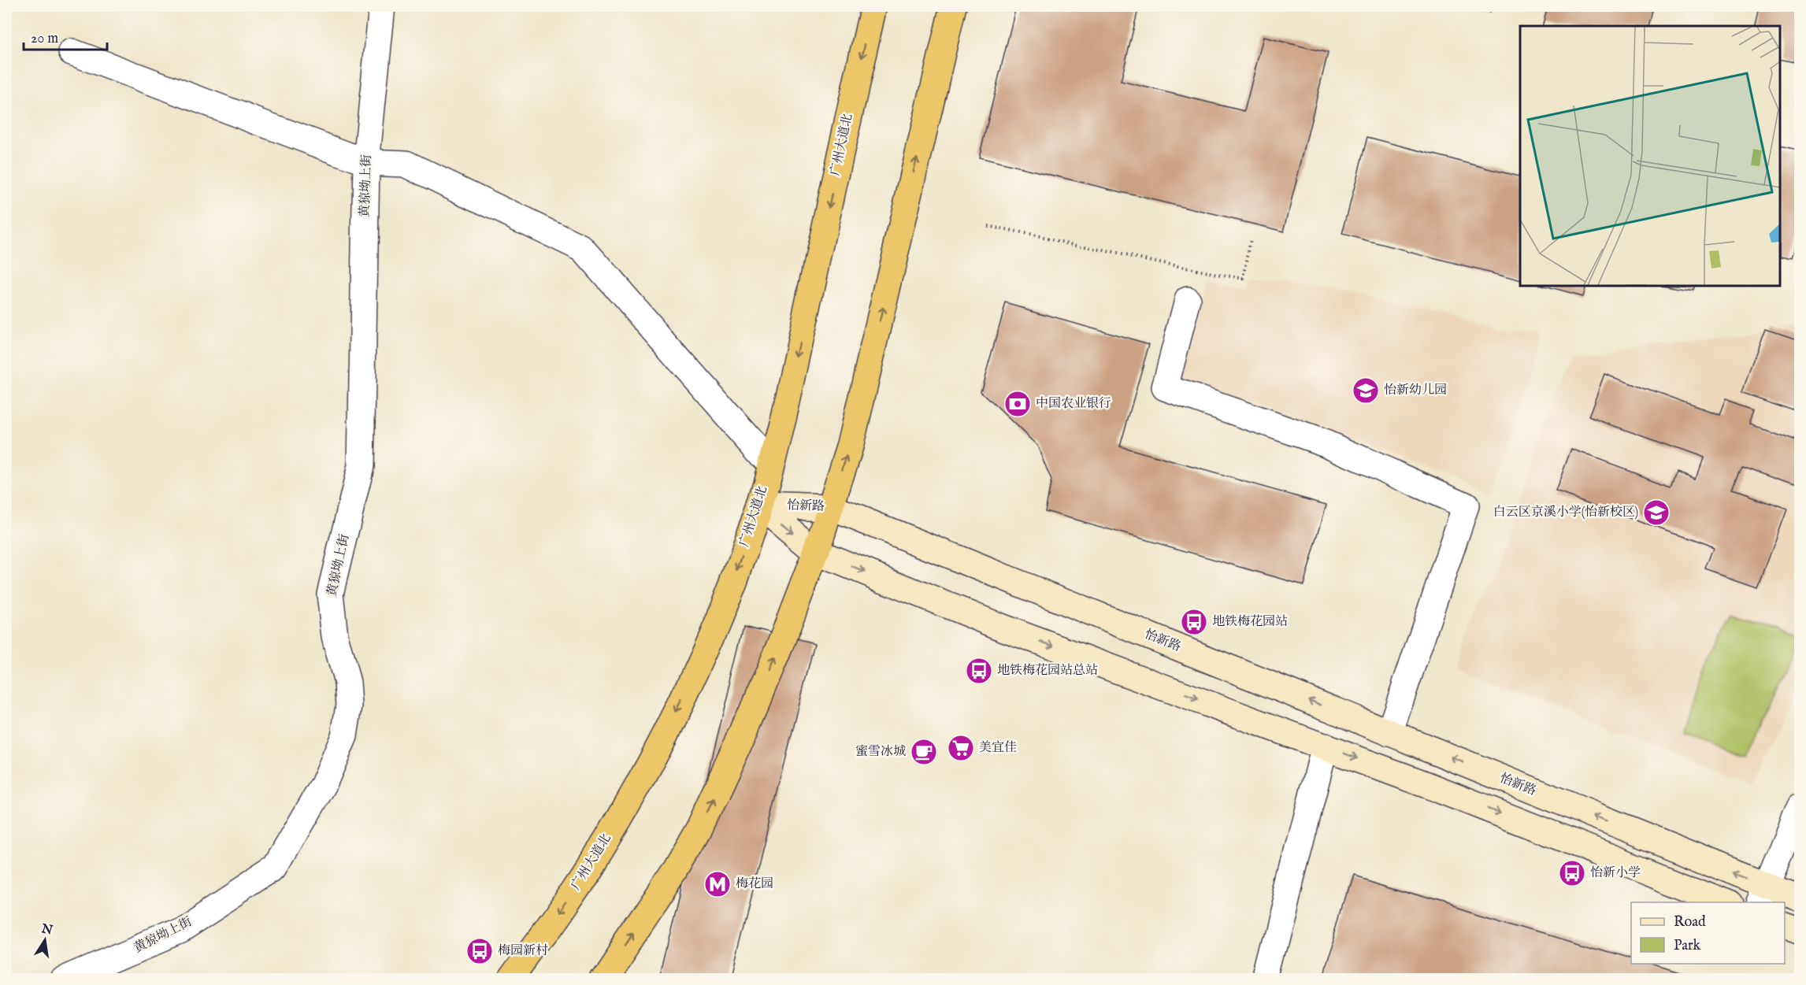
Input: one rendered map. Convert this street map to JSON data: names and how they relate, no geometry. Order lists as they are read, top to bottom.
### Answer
{
  "streets": {
    "highway": ["广州大道北"],
    "main road": ["怡新路"],
    "street": ["黄猄坳上街"]
  },
  "crossings": [
    ["广州大道北", "怡新路"]
  ],
  "places": {
    "school or university": ["怡新幼儿园", "白云区京溪小学(怡新校区)"],
    "bank": ["中国农业银行"],
    "bus stop": [
      "地铁梅花园站",
      "地铁梅花园站总站",
      "怡新小学",
      "梅园新村"
    ],
    "supermarket": ["美宜佳"],
    "cafe": ["蜜雪冰城"],
    "metro station": ["梅花园"]
  },
  "legend": ["Road", "Park"],
  "scale_bar": "20 m",
  "north": "top"
}
